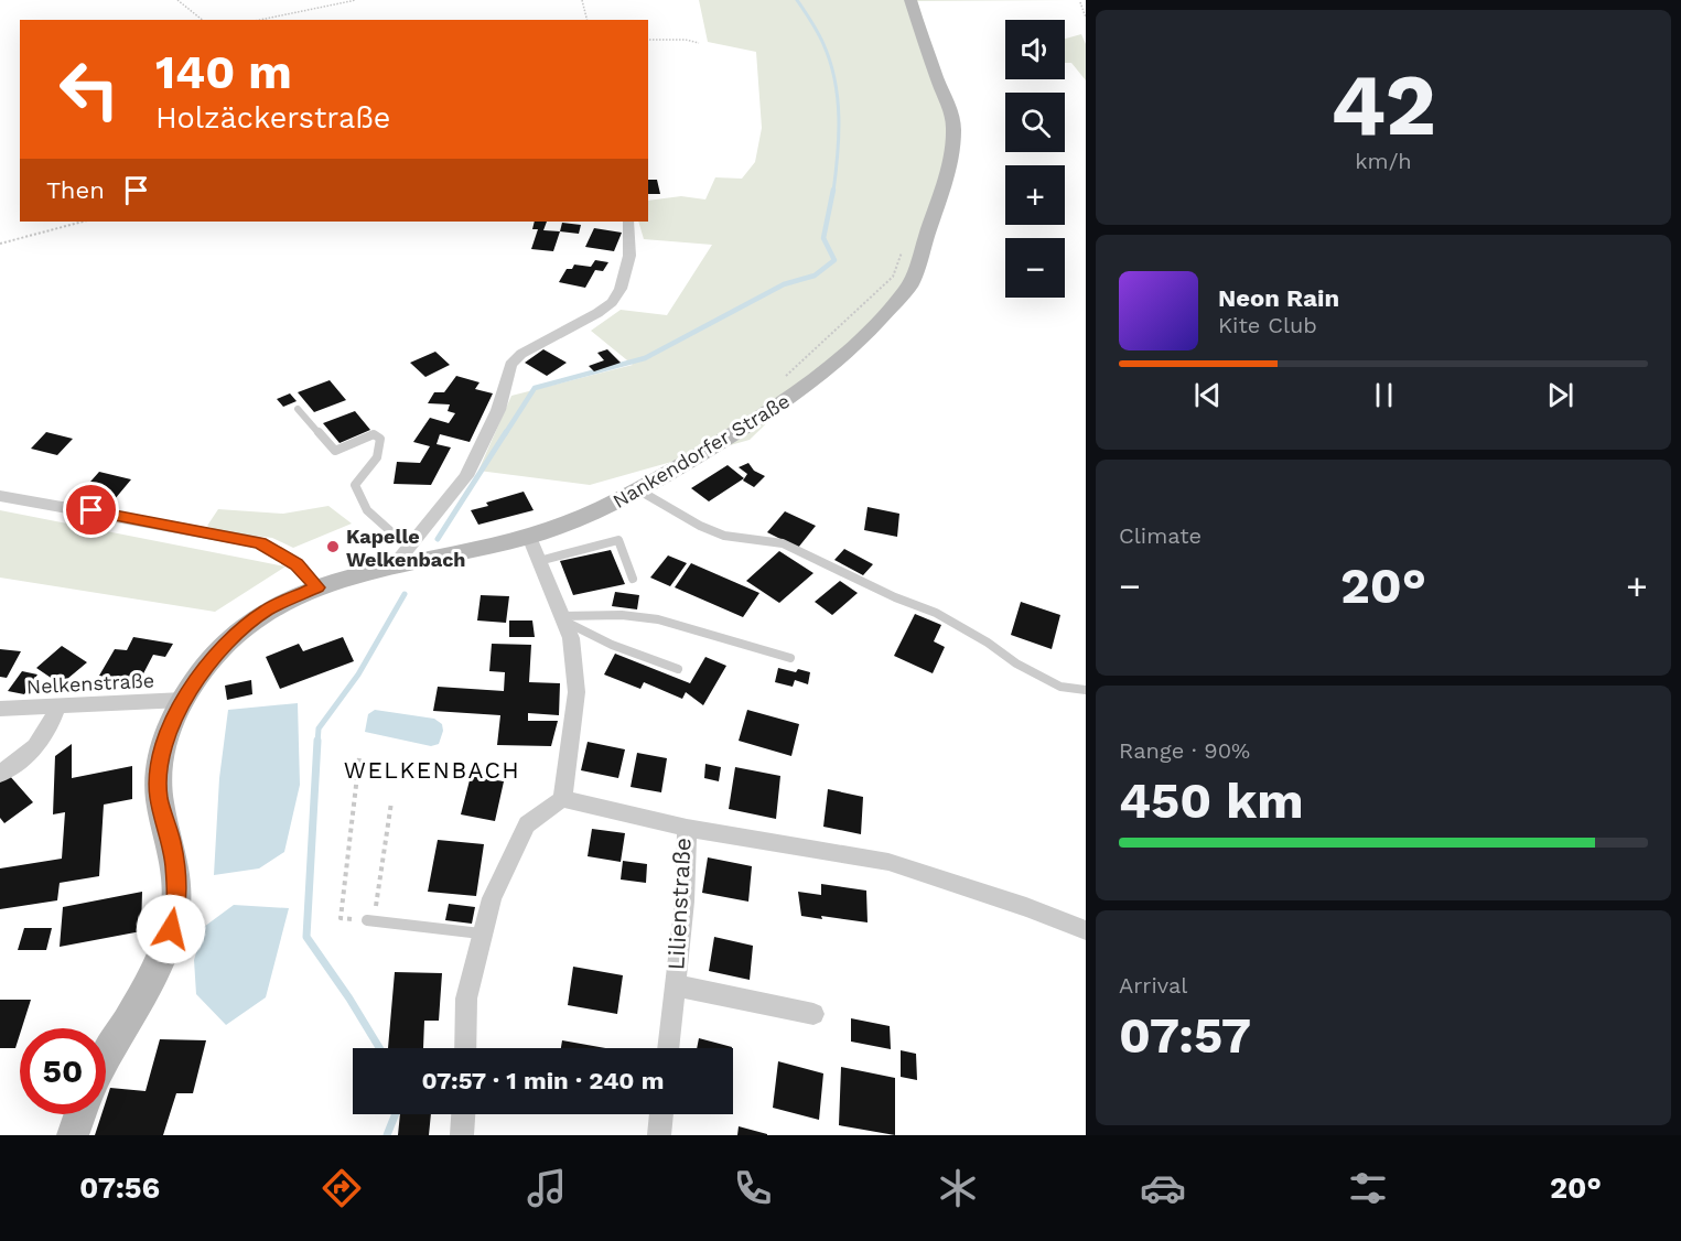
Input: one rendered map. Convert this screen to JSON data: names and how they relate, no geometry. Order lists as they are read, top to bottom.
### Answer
{
  "streets": {
    "main road": ["Nankendorfer Straße"],
    "street": ["Nelkenstraße", "Lilienstraße"]
  },
  "crossings": [
    ["Nankendorfer Straße", "Nelkenstraße"]
  ],
  "districts": ["WELKENBACH"],
  "places": ["Kapelle Welkenbach"],
  "page": {
    "tile": [
      ["42", "km/h"],
      "Climate",
      ["Range · 90%", "450 km"],
      ["Arrival", "07:57"]
    ],
    "map_buttons": ["+", "−"],
    "turn": ["140 m", "Holzäckerstraße"],
    "then": "Then",
    "song": ["Neon Rain", "Kite Club"],
    "heat": ["−", "20°", "+"],
    "limit": "50",
    "trip": "07:57 · 1 min · 240 m",
    "tabs": ["07:56", "20°"]
  }
}
